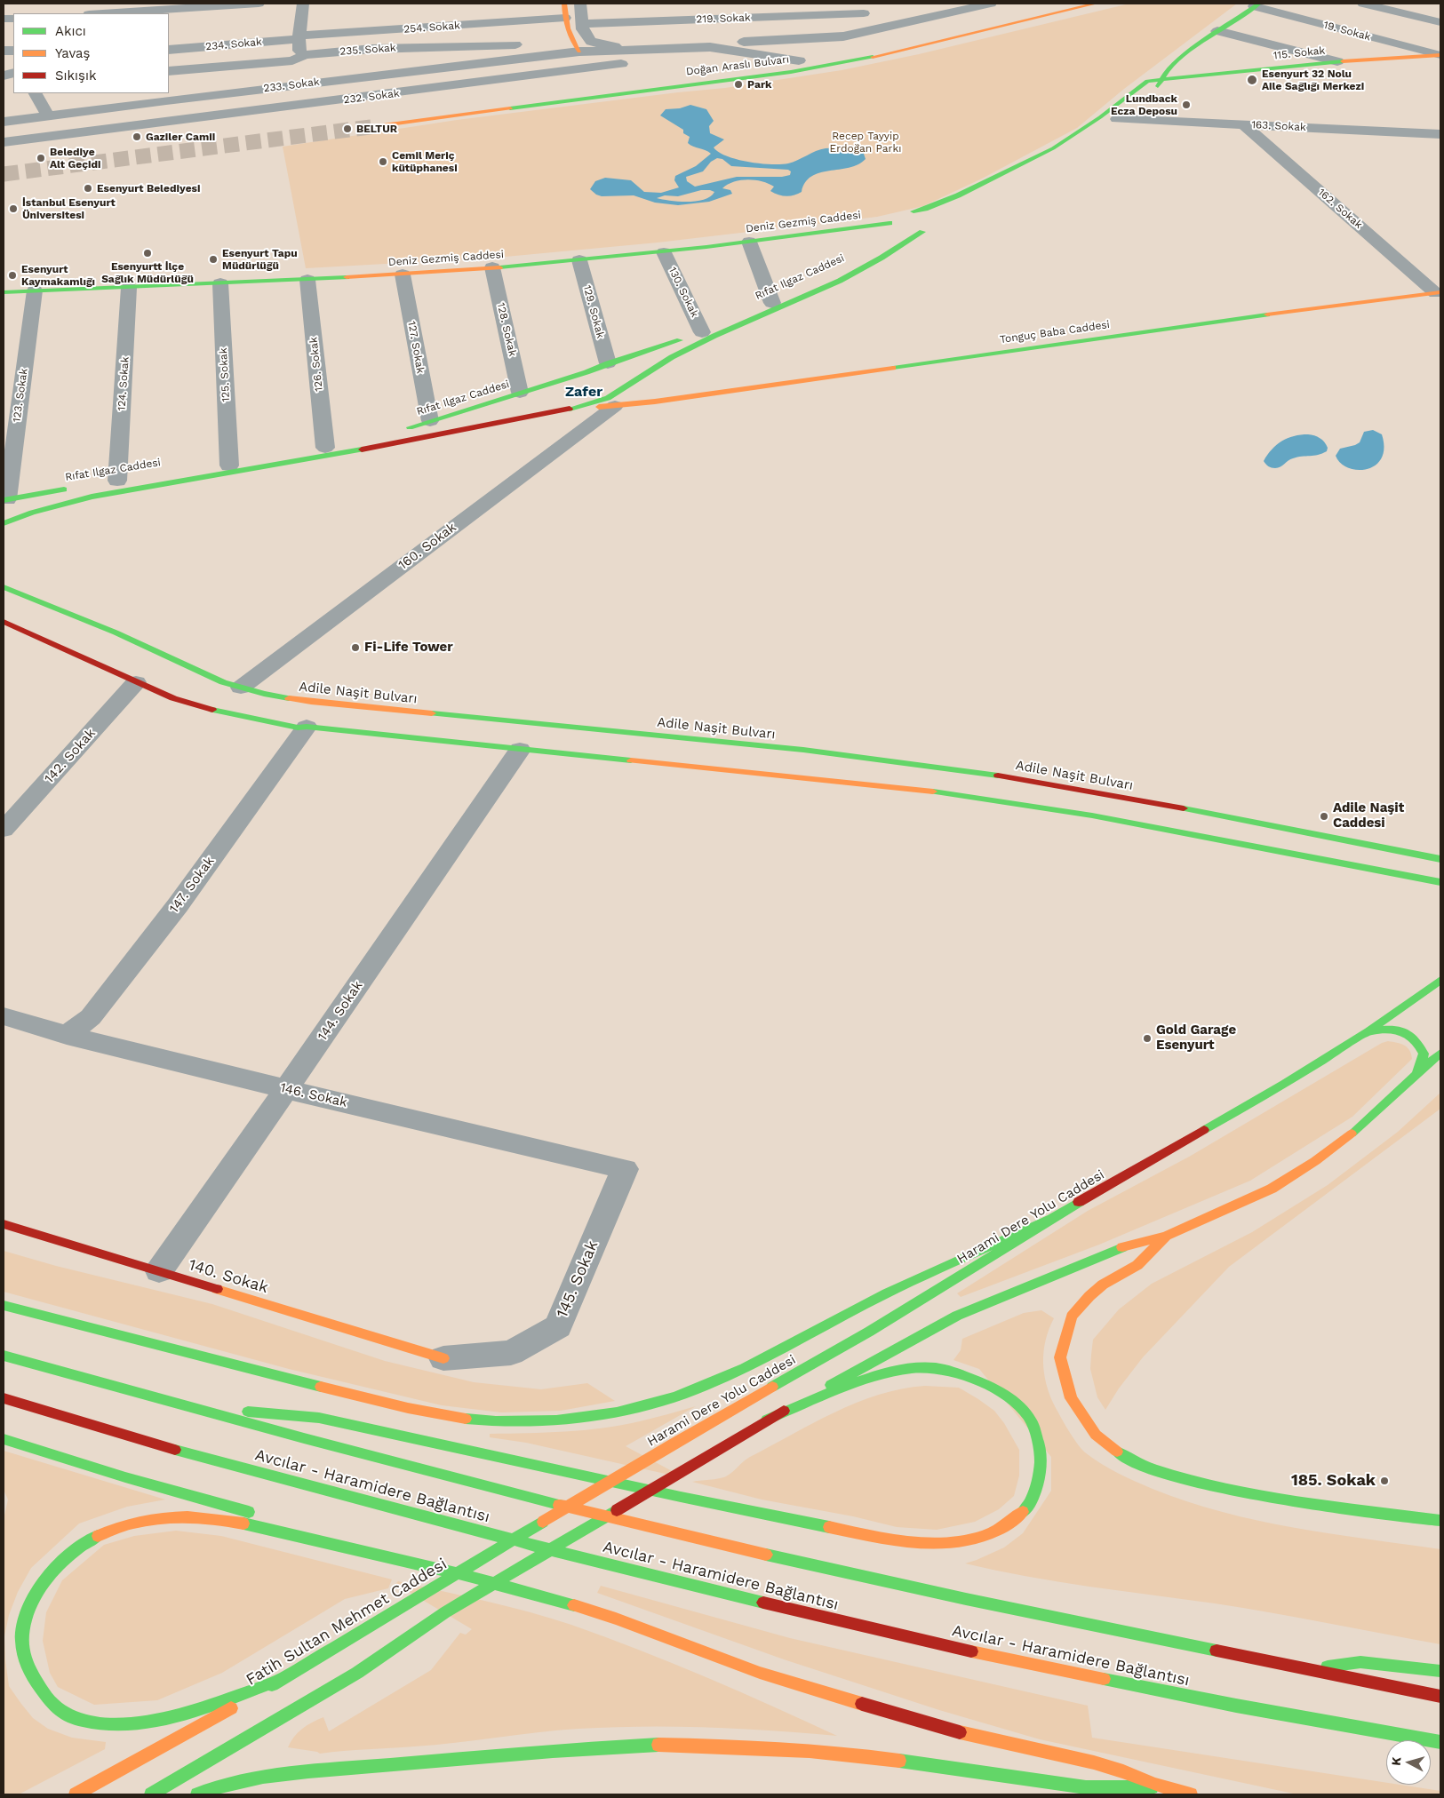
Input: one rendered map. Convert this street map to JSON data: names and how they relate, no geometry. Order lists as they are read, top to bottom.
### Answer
{
  "streets": {
    "main road": [
      "115. Sokak",
      "Doğan Araslı Bulvarı",
      "Deniz Gezmiş Caddesi",
      "Rıfat Ilgaz Caddesi",
      "Tonguç Baba Caddesi",
      "Adile Naşit Bulvarı",
      "Harami Dere Yolu Caddesi",
      "140. Sokak",
      "Avcılar - Haramidere Bağlantısı",
      "Fatih Sultan Mehmet Caddesi"
    ],
    "street": [
      "219. Sokak",
      "254. Sokak",
      "19. Sokak",
      "234. Sokak",
      "235. Sokak",
      "233. Sokak",
      "232. Sokak",
      "163. Sokak",
      "162. Sokak",
      "130. Sokak",
      "129. Sokak",
      "128. Sokak",
      "127. Sokak",
      "126. Sokak",
      "125. Sokak",
      "124. Sokak",
      "123. Sokak",
      "160. Sokak",
      "142. Sokak",
      "147. Sokak",
      "144. Sokak",
      "146. Sokak",
      "145. Sokak"
    ]
  },
  "crossings": [
    ["254. Sokak", "234. Sokak"],
    ["19. Sokak", "115. Sokak"],
    ["235. Sokak", "233. Sokak"],
    ["Doğan Araslı Bulvarı", "232. Sokak"],
    ["163. Sokak", "162. Sokak"],
    ["162. Sokak", "Tonguç Baba Caddesi"],
    ["Deniz Gezmiş Caddesi", "Rıfat Ilgaz Caddesi"],
    ["Deniz Gezmiş Caddesi", "130. Sokak"],
    ["Deniz Gezmiş Caddesi", "129. Sokak"],
    ["Deniz Gezmiş Caddesi", "128. Sokak"],
    ["Deniz Gezmiş Caddesi", "127. Sokak"],
    ["Deniz Gezmiş Caddesi", "126. Sokak"],
    ["Deniz Gezmiş Caddesi", "125. Sokak"],
    ["Deniz Gezmiş Caddesi", "124. Sokak"],
    ["Deniz Gezmiş Caddesi", "123. Sokak"],
    ["Rıfat Ilgaz Caddesi", "130. Sokak"],
    ["Rıfat Ilgaz Caddesi", "129. Sokak"],
    ["Rıfat Ilgaz Caddesi", "128. Sokak"],
    ["Rıfat Ilgaz Caddesi", "Tonguç Baba Caddesi"],
    ["Rıfat Ilgaz Caddesi", "127. Sokak"],
    ["Rıfat Ilgaz Caddesi", "126. Sokak"],
    ["Rıfat Ilgaz Caddesi", "125. Sokak"],
    ["Rıfat Ilgaz Caddesi", "124. Sokak"],
    ["Rıfat Ilgaz Caddesi", "123. Sokak"],
    ["Tonguç Baba Caddesi", "160. Sokak"],
    ["160. Sokak", "Adile Naşit Bulvarı"],
    ["147. Sokak", "146. Sokak"],
    ["144. Sokak", "146. Sokak"],
    ["144. Sokak", "140. Sokak"],
    ["146. Sokak", "145. Sokak"],
    ["Harami Dere Yolu Caddesi", "Fatih Sultan Mehmet Caddesi"],
    ["140. Sokak", "145. Sokak"]
  ],
  "districts": ["Zafer"],
  "parks": ["Recep Tayyip Erdoğan Parkı"],
  "places": [
    "Esenyurt 32 Nolu Aile Sağlığı Merkezi",
    "Park",
    "Lundback Ecza Deposu",
    "BELTUR",
    "Gaziler Camii",
    "Belediye Alt Geçidi",
    "Cemil Meriç kütüphanesi",
    "Esenyurt Belediyesi",
    "İstanbul Esenyurt Üniversitesi",
    "Esenyurtt İlçe Sağlık Müdürlüğü",
    "Esenyurt Tapu Müdürlüğü",
    "Esenyurt Kaymakamlığı",
    "Fi-Life Tower",
    "Adile Naşit Caddesi",
    "Gold Garage Esenyurt",
    "185. Sokak"
  ],
  "legend": ["Akıcı", "Yavaş", "Sıkışık"],
  "north": "left"
}
